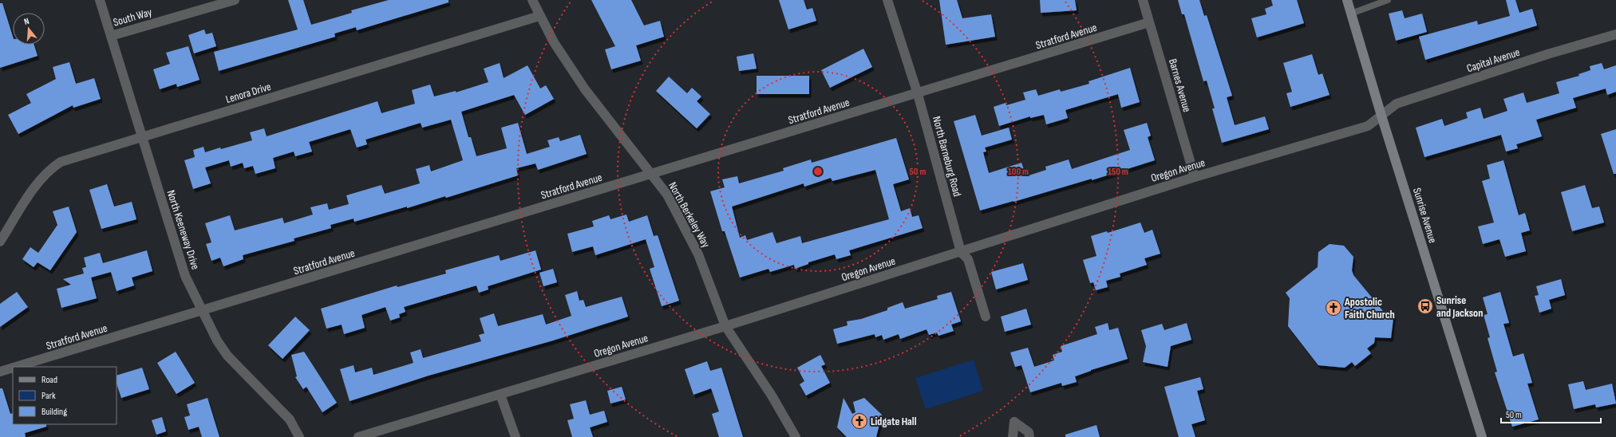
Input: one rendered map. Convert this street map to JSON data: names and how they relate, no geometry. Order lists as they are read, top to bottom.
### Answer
{
  "streets": {
    "street": [
      "South Way",
      "Stratford Avenue",
      "Capital Avenue",
      "Barnes Avenue",
      "Lenora Drive",
      "North Barneburg Road",
      "Oregon Avenue",
      "North Berkeley Way",
      "Sunrise Avenue",
      "North Keeneway Drive"
    ]
  },
  "crossings": [
    ["South Way", "North Keeneway Drive"],
    ["Stratford Avenue", "Barnes Avenue"],
    ["Stratford Avenue", "North Barneburg Road"],
    ["Stratford Avenue", "North Berkeley Way"],
    ["Stratford Avenue", "North Keeneway Drive"],
    ["Capital Avenue", "Oregon Avenue"],
    ["Capital Avenue", "Sunrise Avenue"],
    ["Barnes Avenue", "Oregon Avenue"],
    ["Lenora Drive", "North Berkeley Way"],
    ["Lenora Drive", "North Keeneway Drive"],
    ["North Barneburg Road", "Oregon Avenue"],
    ["Oregon Avenue", "North Berkeley Way"],
    ["Oregon Avenue", "Sunrise Avenue"]
  ],
  "places": {
    "bus stop": ["Sunrise and Jackson"],
    "church": ["Apostolic Faith Church", "Lidgate Hall"]
  },
  "legend": ["Road", "Park", "Building"],
  "scale_bar": "50 m",
  "north": "top",
  "rings": ["50 m", "100 m", "150 m"]
}
